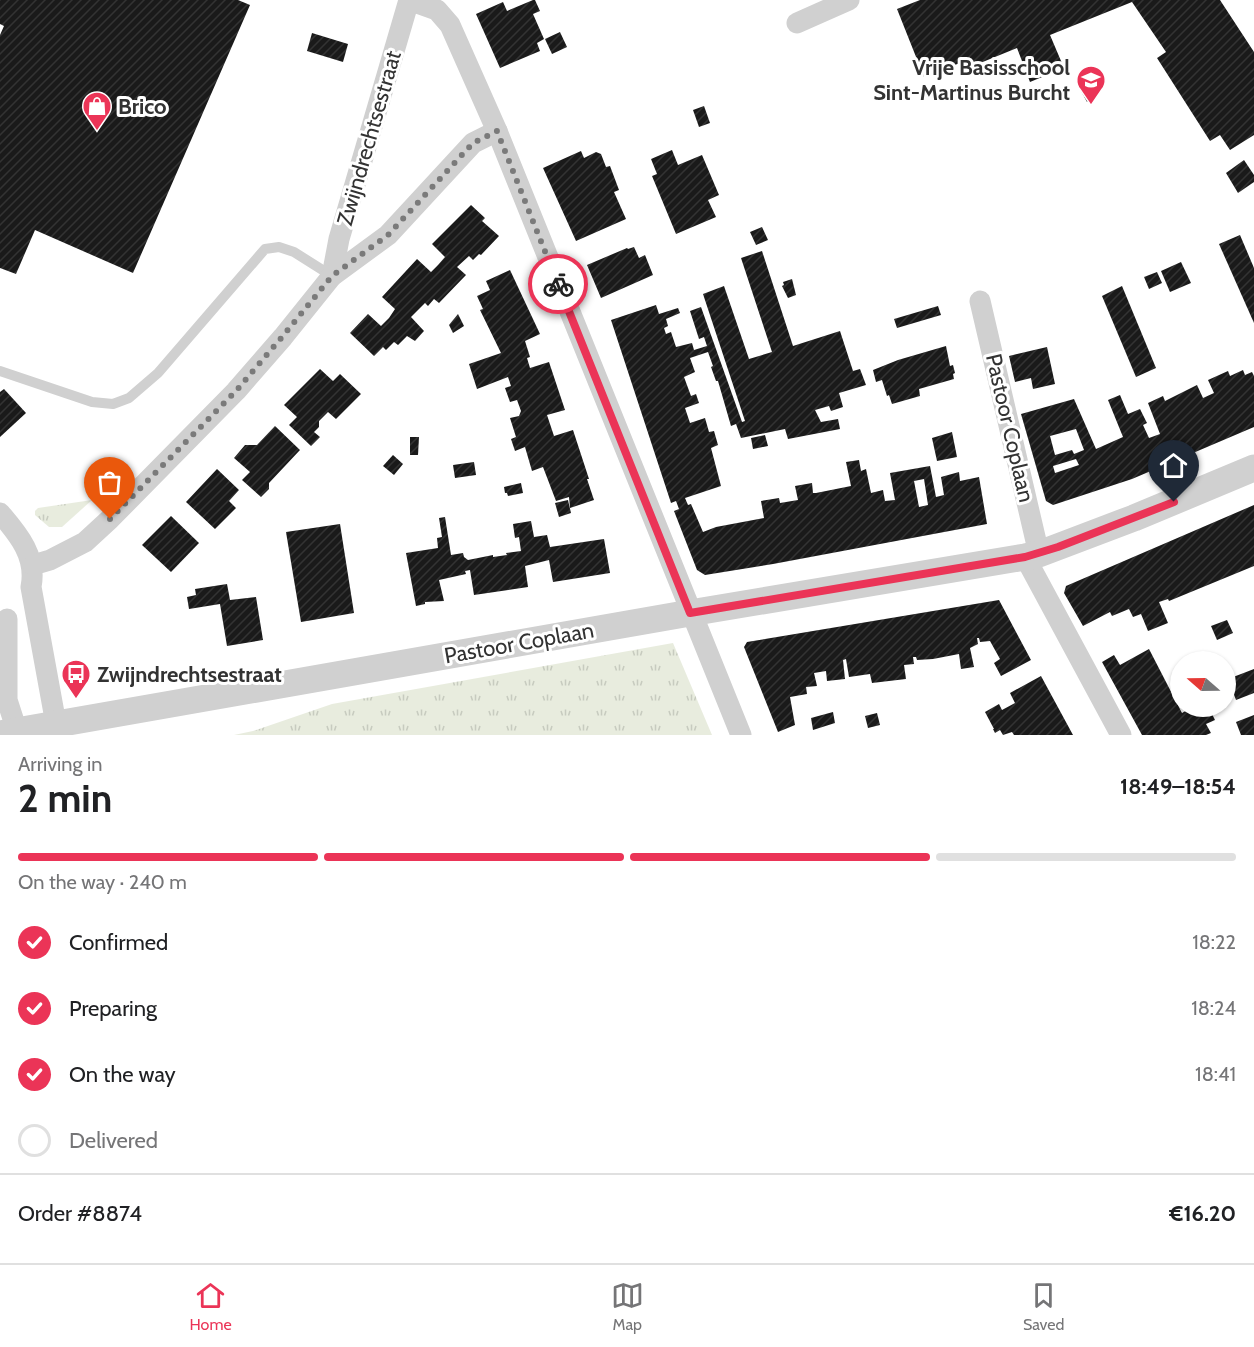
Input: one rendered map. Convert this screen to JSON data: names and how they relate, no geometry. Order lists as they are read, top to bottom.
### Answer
{
  "streets": {
    "street": ["Zwijndrechtsestraat", "Pastoor Coplaan"]
  },
  "places": {
    "school or university": ["Vrije Basisschool Sint-Martinus Burcht"],
    "shop": ["Brico"],
    "bus stop": ["Zwijndrechtsestraat"]
  },
  "north": "left",
  "page": {
    "heading": ["2 min", "Arriving in", "18:49–18:54"],
    "panel": ["Order #8874", "€16.20"],
    "bar": "On the way · 240 m",
    "list": [
      ["Confirmed", "18:22"],
      ["Preparing", "18:24"],
      ["On the way", "18:41"],
      "Delivered"
    ],
    "tabs": ["Home", "Map", "Saved"]
  }
}
